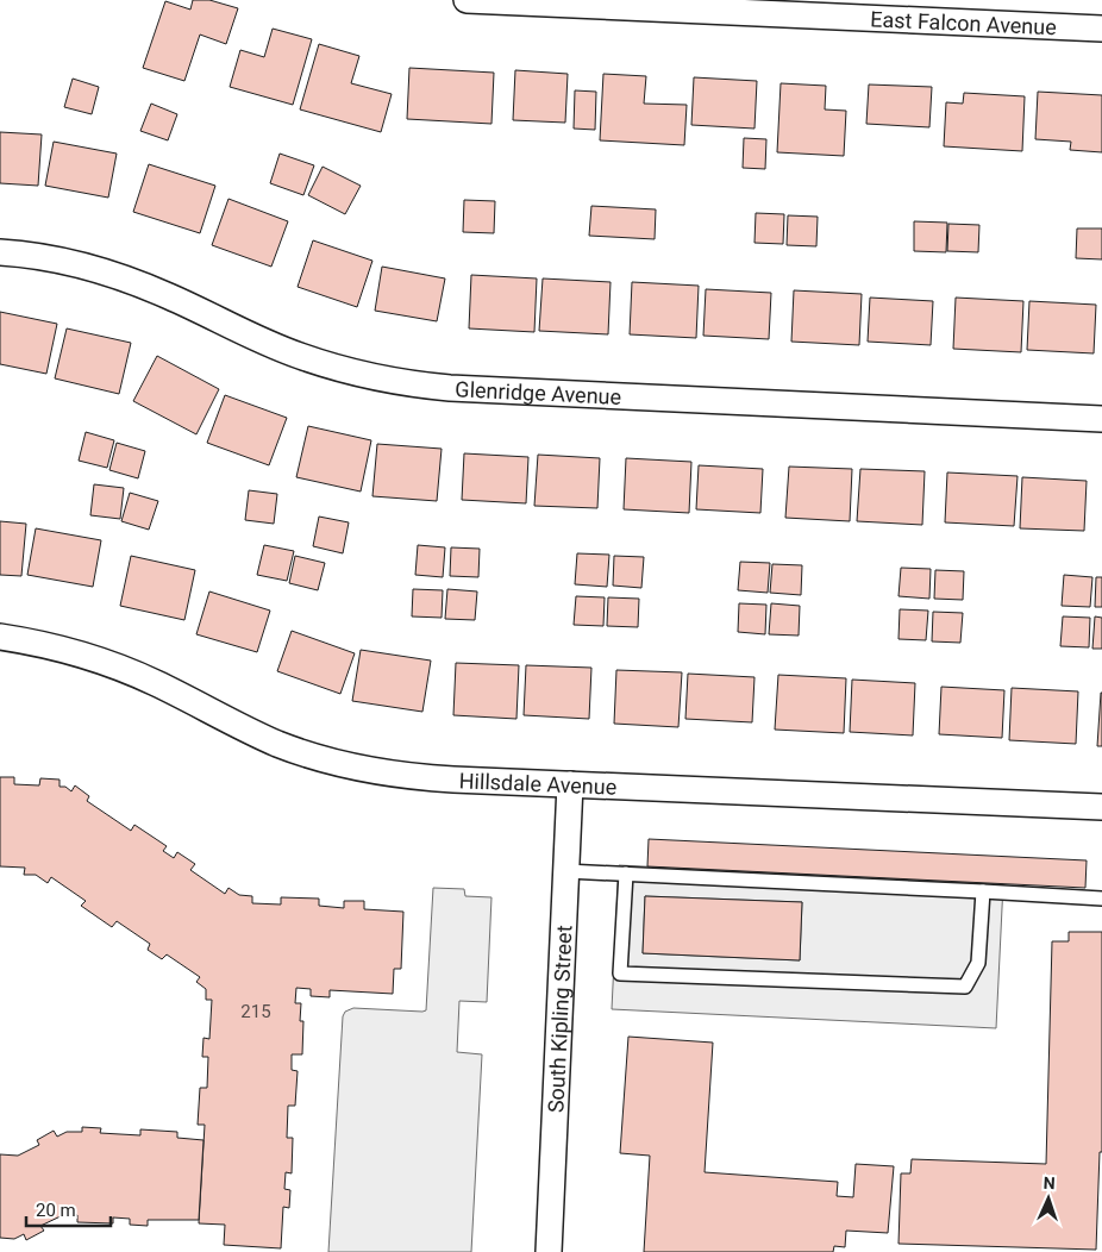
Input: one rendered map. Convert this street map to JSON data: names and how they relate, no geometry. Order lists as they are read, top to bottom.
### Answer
{
  "streets": {
    "street": [
      "East Falcon Avenue",
      "Glenridge Avenue",
      "Hillsdale Avenue",
      "South Kipling Street"
    ]
  },
  "crossings": [
    ["Hillsdale Avenue", "South Kipling Street"]
  ],
  "house_numbers": ["215"],
  "scale_bar": "20 m",
  "north": "top"
}
